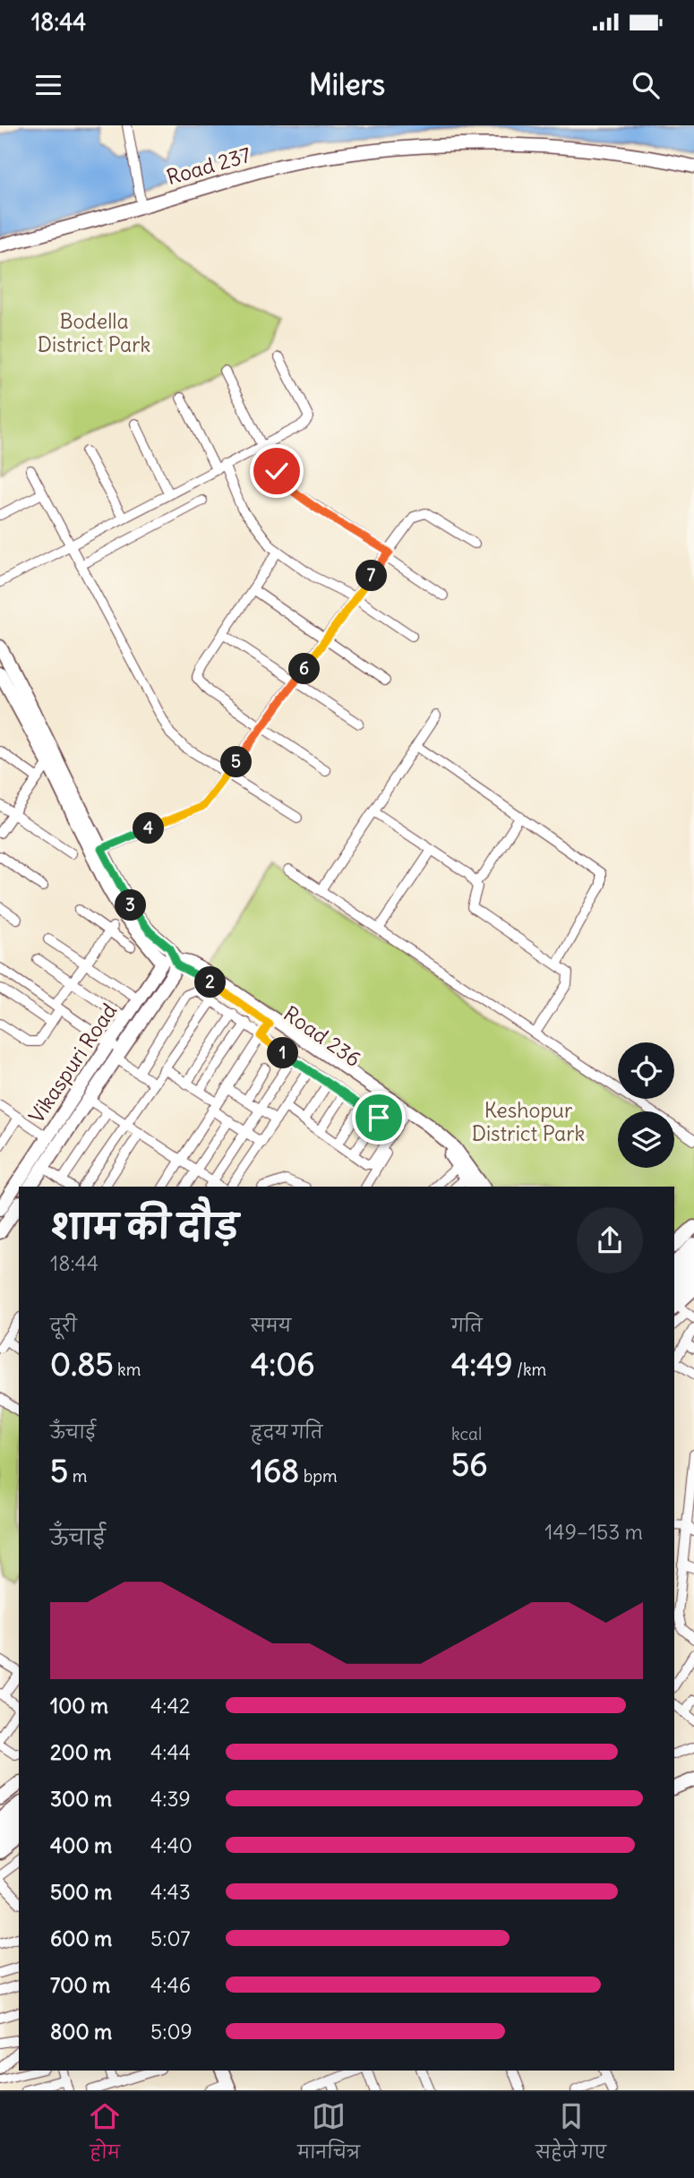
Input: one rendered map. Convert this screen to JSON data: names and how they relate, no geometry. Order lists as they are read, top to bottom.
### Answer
{
  "streets": {
    "street": ["Road 237", "Road 236", "Vikaspuri Road"]
  },
  "crossings": [
    ["Road 236", "Vikaspuri Road"]
  ],
  "parks": ["Bodella District Park", "Keshopur District Park"],
  "page": {
    "status": "18:44",
    "header": "Milers",
    "pins": [
      "7",
      "6",
      "5",
      "4",
      "3",
      "2",
      "1"
    ],
    "heading": ["शाम की दौड़", "18:44"],
    "stats": [
      ["दूरी", "0.85 km"],
      ["समय", "4:06"],
      ["गति", "4:49 /km"],
      ["ऊँचाई", "5 m"],
      ["हृदय गति", "168 bpm"],
      ["kcal", "56"]
    ],
    "chart": ["ऊँचाई", "149–153 m"],
    "list": [
      {
        "name": "100 m",
        "note": "4:42"
      },
      {
        "name": "200 m",
        "note": "4:44"
      },
      {
        "name": "300 m",
        "note": "4:39"
      },
      {
        "name": "400 m",
        "note": "4:40"
      },
      {
        "name": "500 m",
        "note": "4:43"
      },
      {
        "name": "600 m",
        "note": "5:07"
      },
      {
        "name": "700 m",
        "note": "4:46"
      },
      {
        "name": "800 m",
        "note": "5:09"
      }
    ],
    "tabs": ["होम", "मानचित्र", "सहेजे गए"]
  }
}
